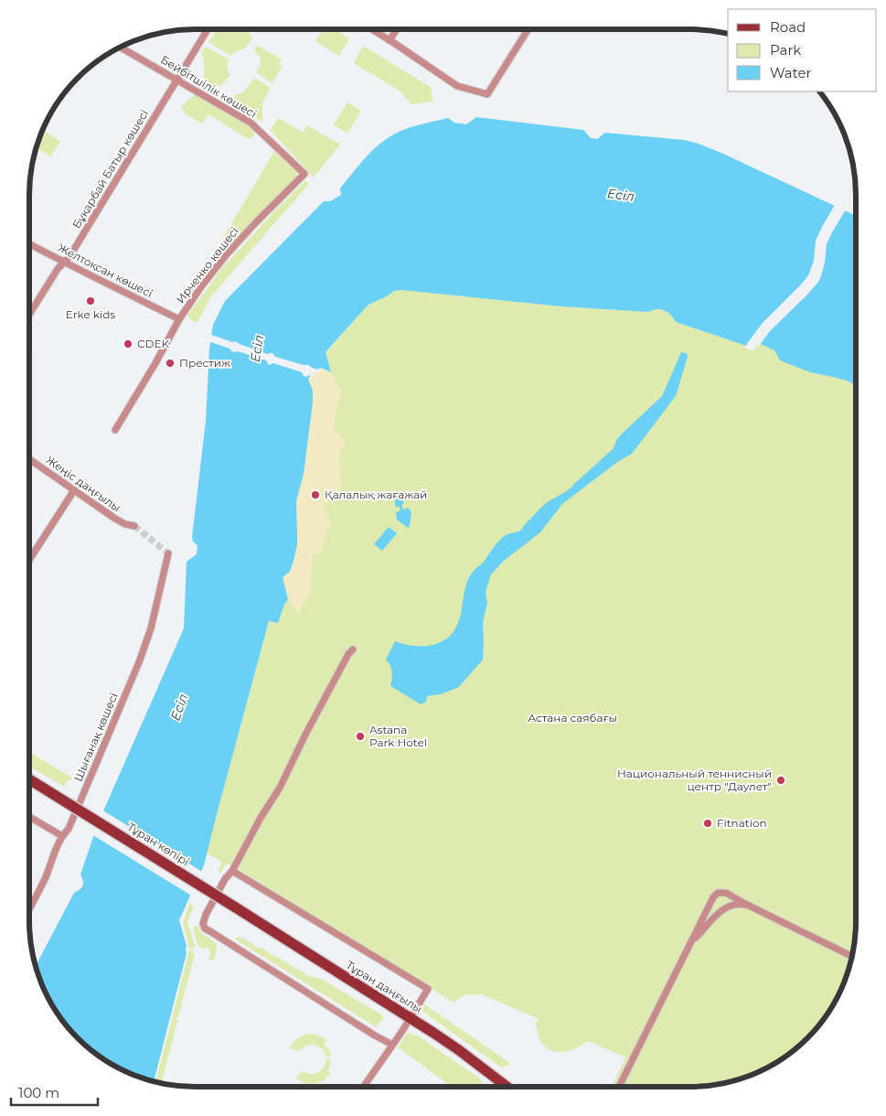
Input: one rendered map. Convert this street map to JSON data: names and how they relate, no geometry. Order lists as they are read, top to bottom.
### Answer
{
  "streets": {
    "main road": ["Тұран көпірі", "Тұран даңғылы"],
    "street": [
      "Бейбітшілік көшесі",
      "Бұқарбай Батыр көшесі",
      "Ирченко көшесі",
      "Желтоқсан көшесі",
      "Жеңіс даңғылы",
      "Шығанақ көшесі"
    ]
  },
  "crossings": [
    ["Бейбітшілік көшесі", "Бұқарбай Батыр көшесі"],
    ["Бейбітшілік көшесі", "Ирченко көшесі"],
    ["Бұқарбай Батыр көшесі", "Желтоқсан көшесі"],
    ["Ирченко көшесі", "Желтоқсан көшесі"],
    ["Тұран көпірі", "Тұран даңғылы"]
  ],
  "water": ["Есіл"],
  "parks": ["Астана саябағы"],
  "places": [
    "Erke kids",
    "CDEK",
    "Престиж",
    "Қалалық жағажай",
    "Astana Park Hotel",
    "Национальный теннисный центр \"Даулет\"",
    "Fitnation"
  ],
  "legend": ["Road", "Park", "Water"],
  "scale_bar": "100 m"
}
